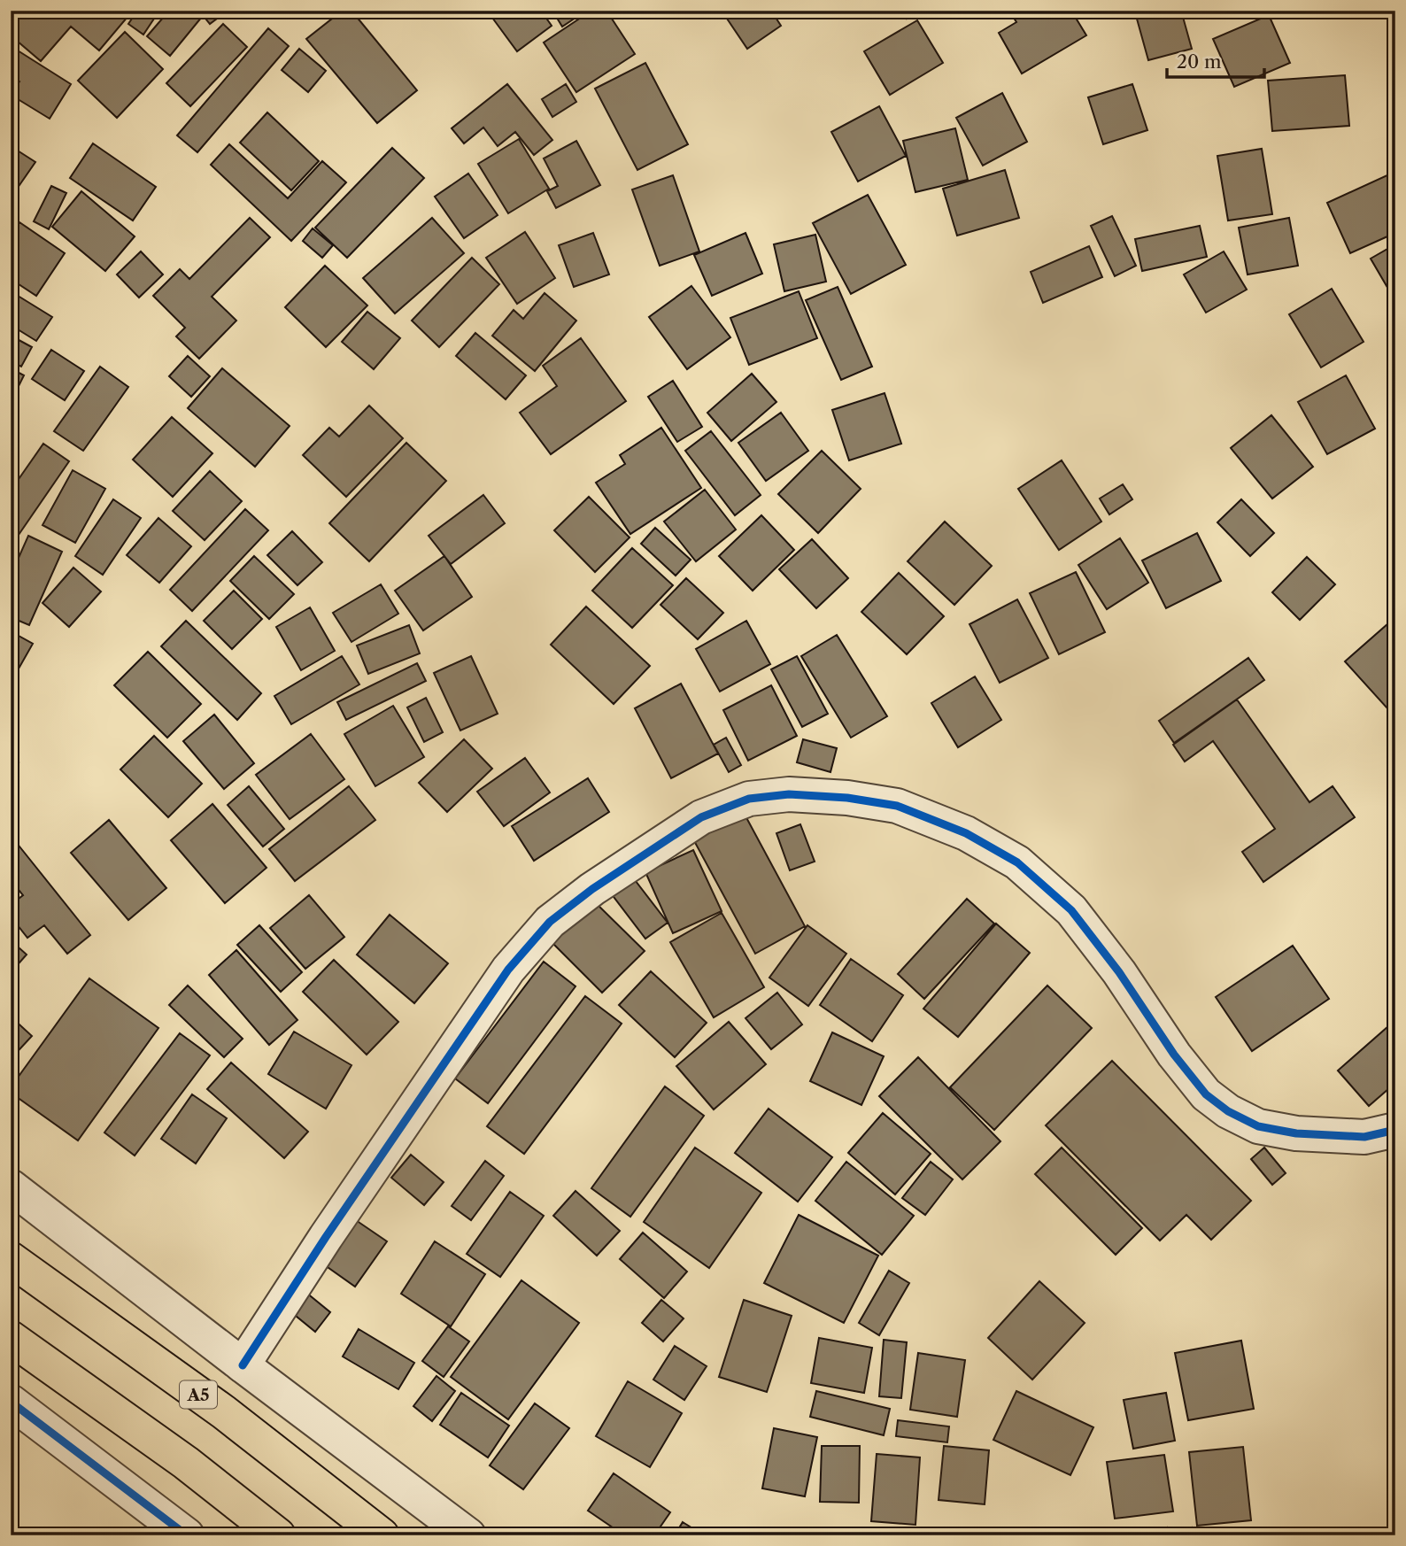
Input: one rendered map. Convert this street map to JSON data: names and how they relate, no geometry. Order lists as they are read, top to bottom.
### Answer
{
  "streets": {
    "highway": ["A5"]
  },
  "scale_bar": "20 m"
}
